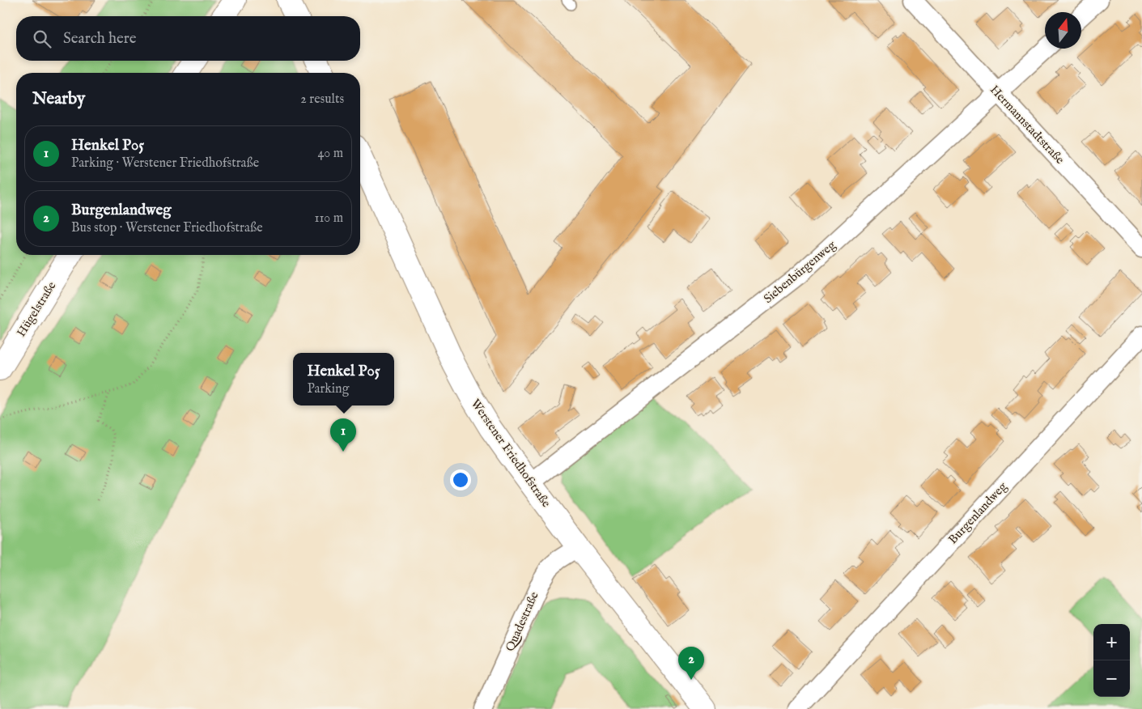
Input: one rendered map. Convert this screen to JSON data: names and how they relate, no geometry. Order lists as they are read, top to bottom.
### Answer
{
  "streets": {
    "street": [
      "Hermannstadtstraße",
      "Siebenbürgenweg",
      "Hügelstraße",
      "Werstener Friedhofstraße",
      "Burgenlandweg",
      "Quadestraße"
    ]
  },
  "crossings": [
    ["Hermannstadtstraße", "Siebenbürgenweg"],
    ["Siebenbürgenweg", "Werstener Friedhofstraße"],
    ["Werstener Friedhofstraße", "Quadestraße"]
  ],
  "north": "top",
  "page": {
    "search": "Search here",
    "heading": ["Nearby", "2 results"],
    "list": [
      {
        "mark": "1",
        "name": "Henkel P05",
        "note": "Parking · Werstener Friedhofstraße",
        "value": "40 m"
      },
      {
        "mark": "2",
        "name": "Burgenlandweg",
        "note": "Bus stop · Werstener Friedhofstraße",
        "value": "110 m"
      }
    ],
    "popup": ["Henkel P05", "Parking"],
    "pins": ["1", "2"],
    "map_buttons": ["+", "−"]
  }
}
